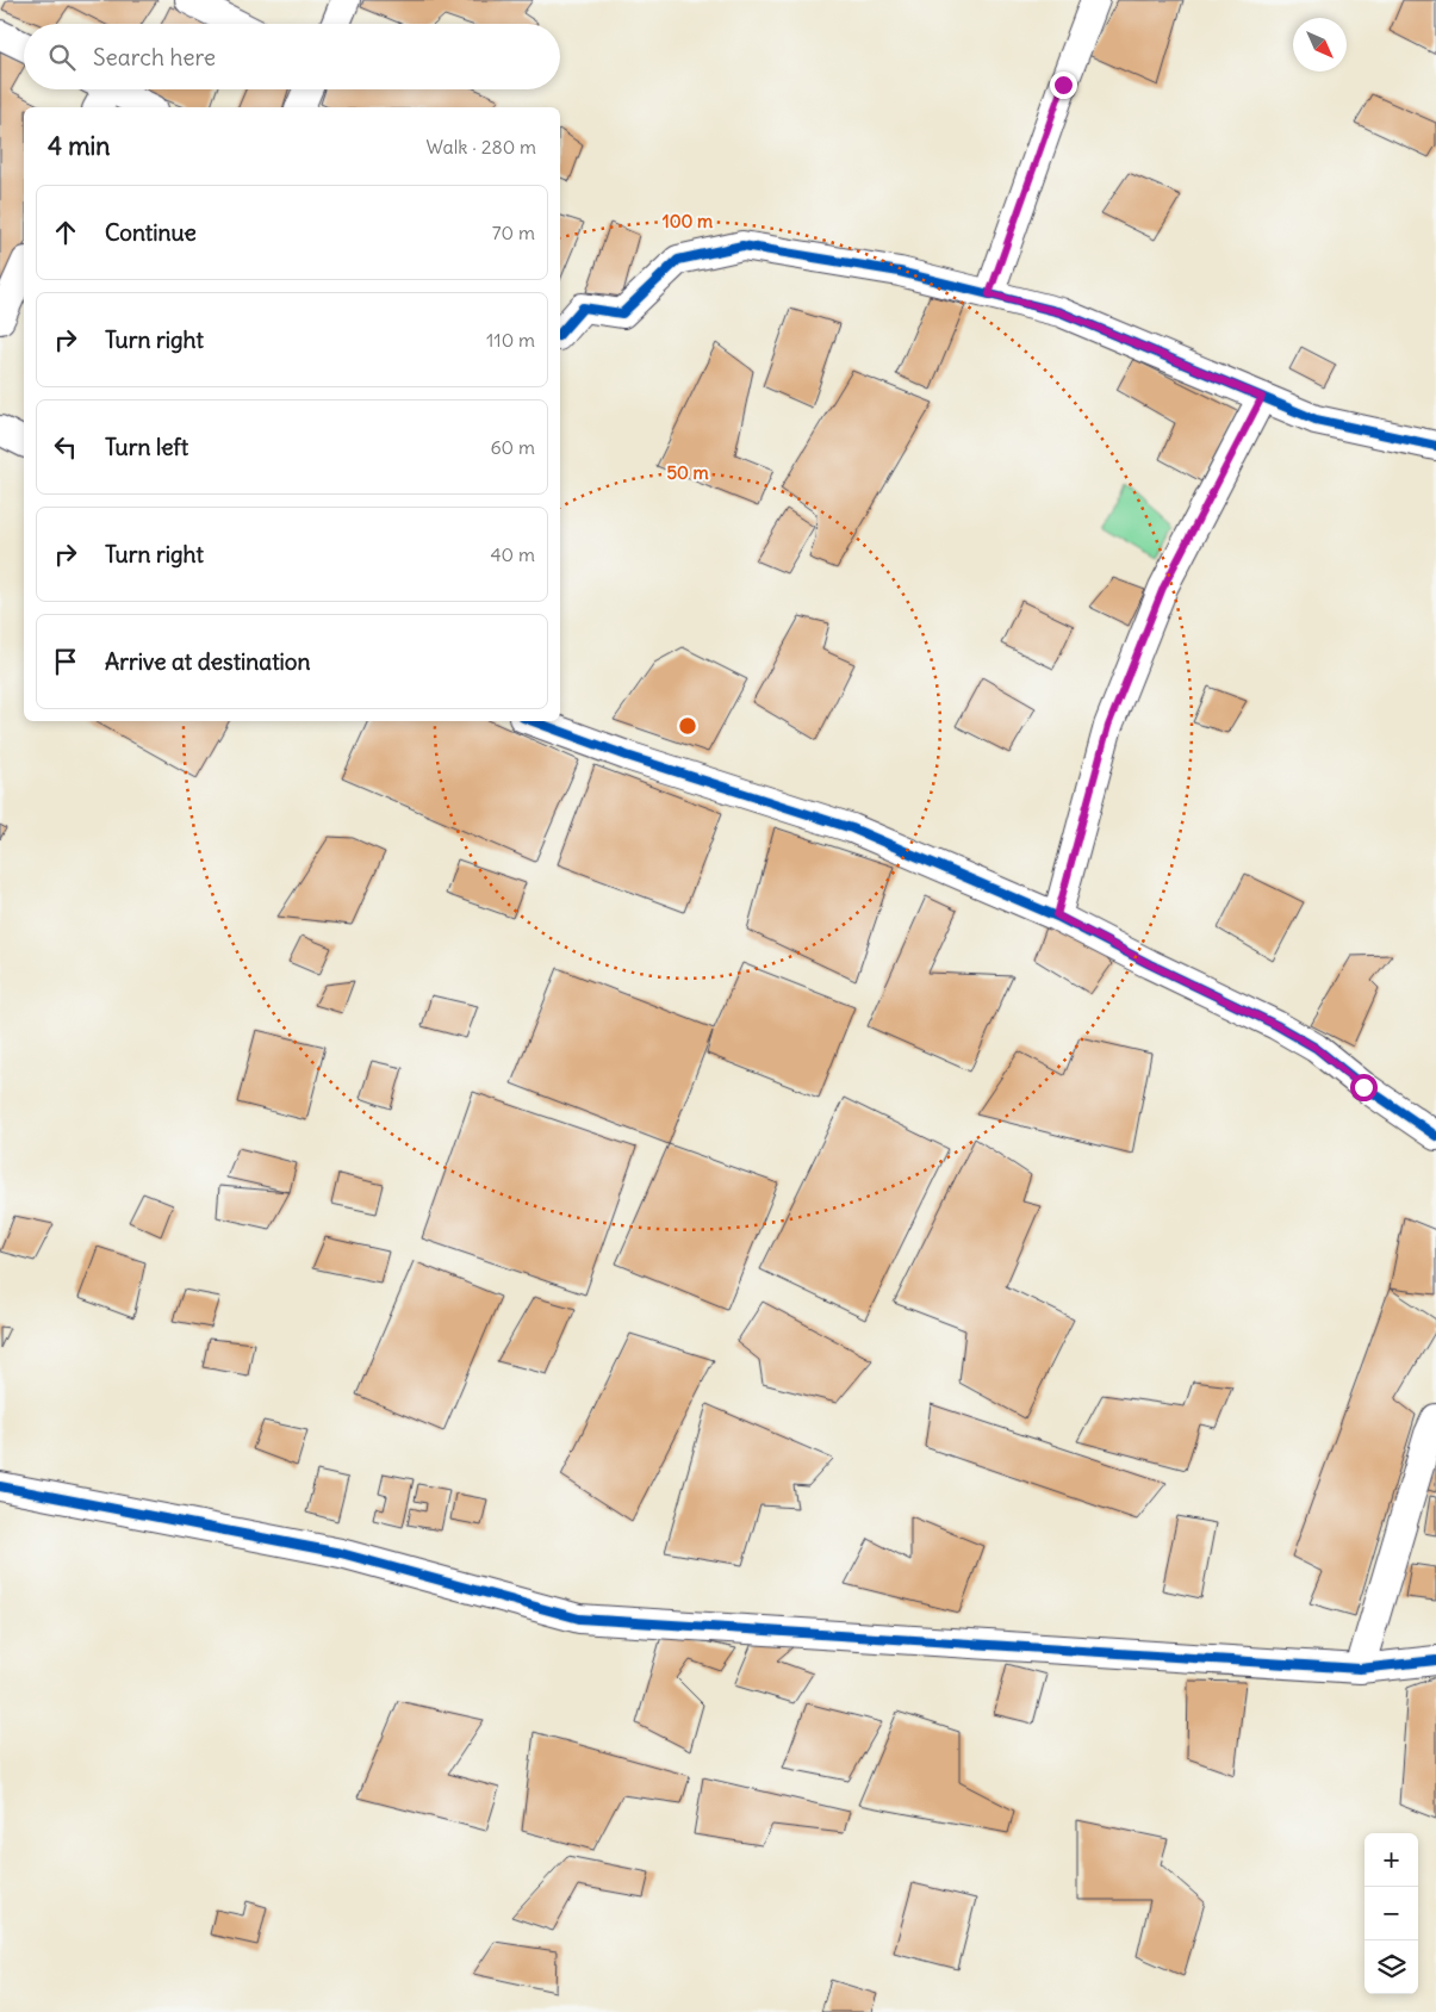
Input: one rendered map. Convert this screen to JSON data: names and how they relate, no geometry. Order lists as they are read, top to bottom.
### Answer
{
  "north": "bottom right",
  "page": {
    "search": "Search here",
    "heading": ["4 min", "Walk · 280 m"],
    "list": [
      ["Continue", "70 m"],
      ["Turn right", "110 m"],
      ["Turn left", "60 m"],
      ["Turn right", "40 m"],
      "Arrive at destination"
    ],
    "map_buttons": ["+", "−"]
  },
  "rings": ["100 m", "50 m"]
}
